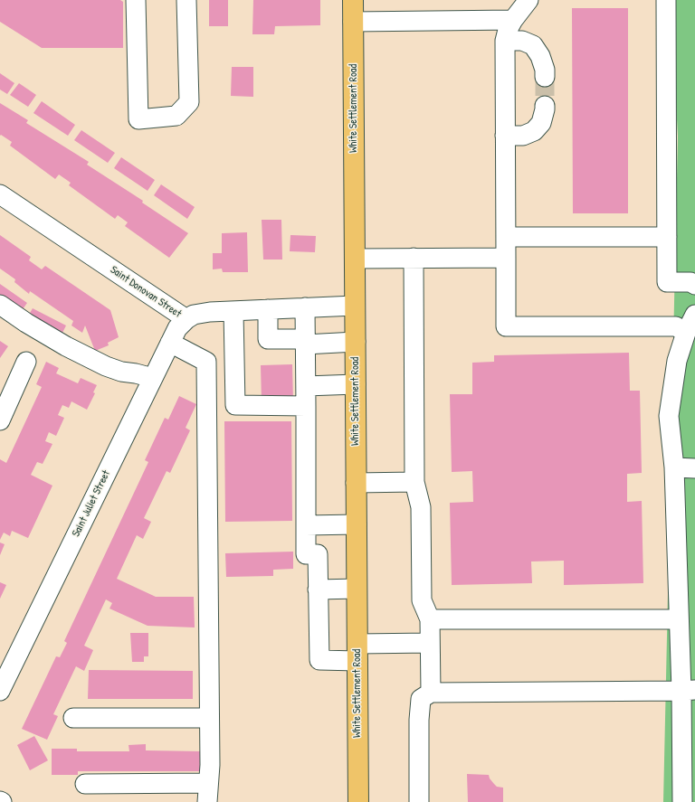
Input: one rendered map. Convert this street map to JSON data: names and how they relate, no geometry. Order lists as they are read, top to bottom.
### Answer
{
  "streets": {
    "main road": ["White Settlement Road"],
    "street": ["Saint Donovan Street", "Saint Juliet Street"]
  },
  "crossings": [
    ["White Settlement Road", "Saint Donovan Street"],
    ["Saint Donovan Street", "Saint Juliet Street"]
  ]
}
